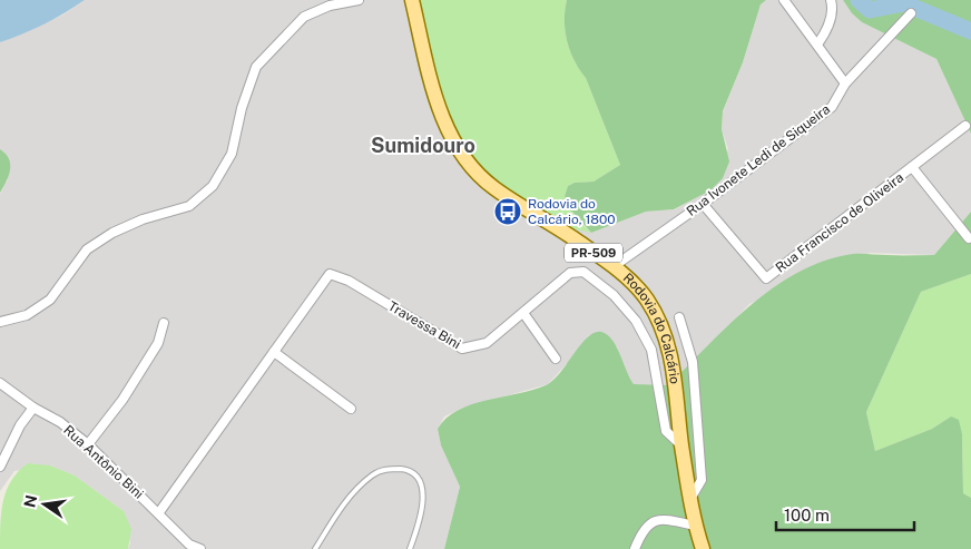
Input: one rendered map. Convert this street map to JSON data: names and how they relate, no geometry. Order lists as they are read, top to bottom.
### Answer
{
  "streets": {
    "main road": ["PR-509", "Rodovia do Calcário"],
    "street": [
      "Rua Ivonete Ledi de Siqueira",
      "Rua Francisco de Oliveira",
      "Travessa Bini",
      "Rua Antônio Bini"
    ]
  },
  "crossings": [
    ["Rua Ivonete Ledi de Siqueira", "Rua Francisco de Oliveira"],
    ["Rua Ivonete Ledi de Siqueira", "Rodovia do Calcário"],
    ["Travessa Bini", "Rodovia do Calcário"],
    ["Travessa Bini", "Rua Antônio Bini"]
  ],
  "districts": ["Sumidouro"],
  "places": {
    "bus stop": ["Rodovia do Calcário, 1800"]
  },
  "scale_bar": "100 m",
  "north": "left"
}
